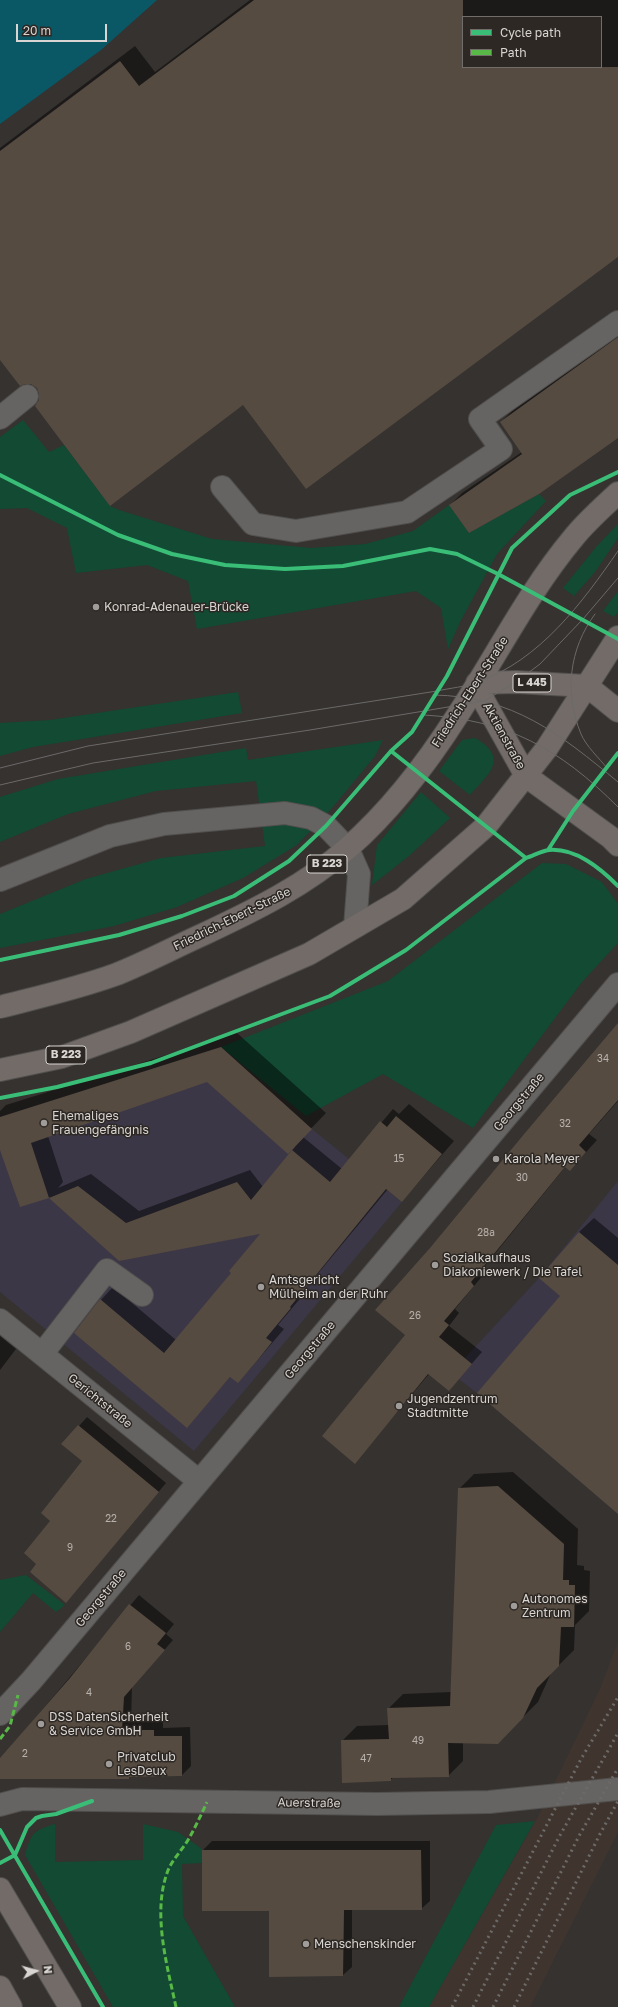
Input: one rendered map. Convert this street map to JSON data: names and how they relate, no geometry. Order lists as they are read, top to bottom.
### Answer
{
  "streets": {
    "main road": [
      "L 445",
      "Friedrich-Ebert-Straße",
      "Aktienstraße",
      "B 223"
    ],
    "street": ["Georgstraße", "Gerichtstraße", "Auerstraße"]
  },
  "crossings": [
    ["Friedrich-Ebert-Straße", "Aktienstraße"],
    ["Aktienstraße", "B 223"],
    ["Georgstraße", "Gerichtstraße"]
  ],
  "places": [
    "Konrad-Adenauer-Brücke",
    "Ehemaliges Frauengefängnis",
    "Karola Meyer",
    "Sozialkaufhaus Diakoniewerk / Die Tafel",
    "Amtsgericht Mülheim an der Ruhr",
    "Jugendzentrum Stadtmitte",
    "Autonomes Zentrum",
    "DSS DatenSicherheit & Service GmbH",
    "Privatclub LesDeux",
    "Menschenskinder"
  ],
  "house_numbers": [
    "34",
    "32",
    "15",
    "30",
    "28a",
    "26",
    "22",
    "9",
    "6",
    "4",
    "49",
    "2",
    "47"
  ],
  "legend": ["Cycle path", "Path"],
  "scale_bar": "20 m",
  "north": "right"
}
